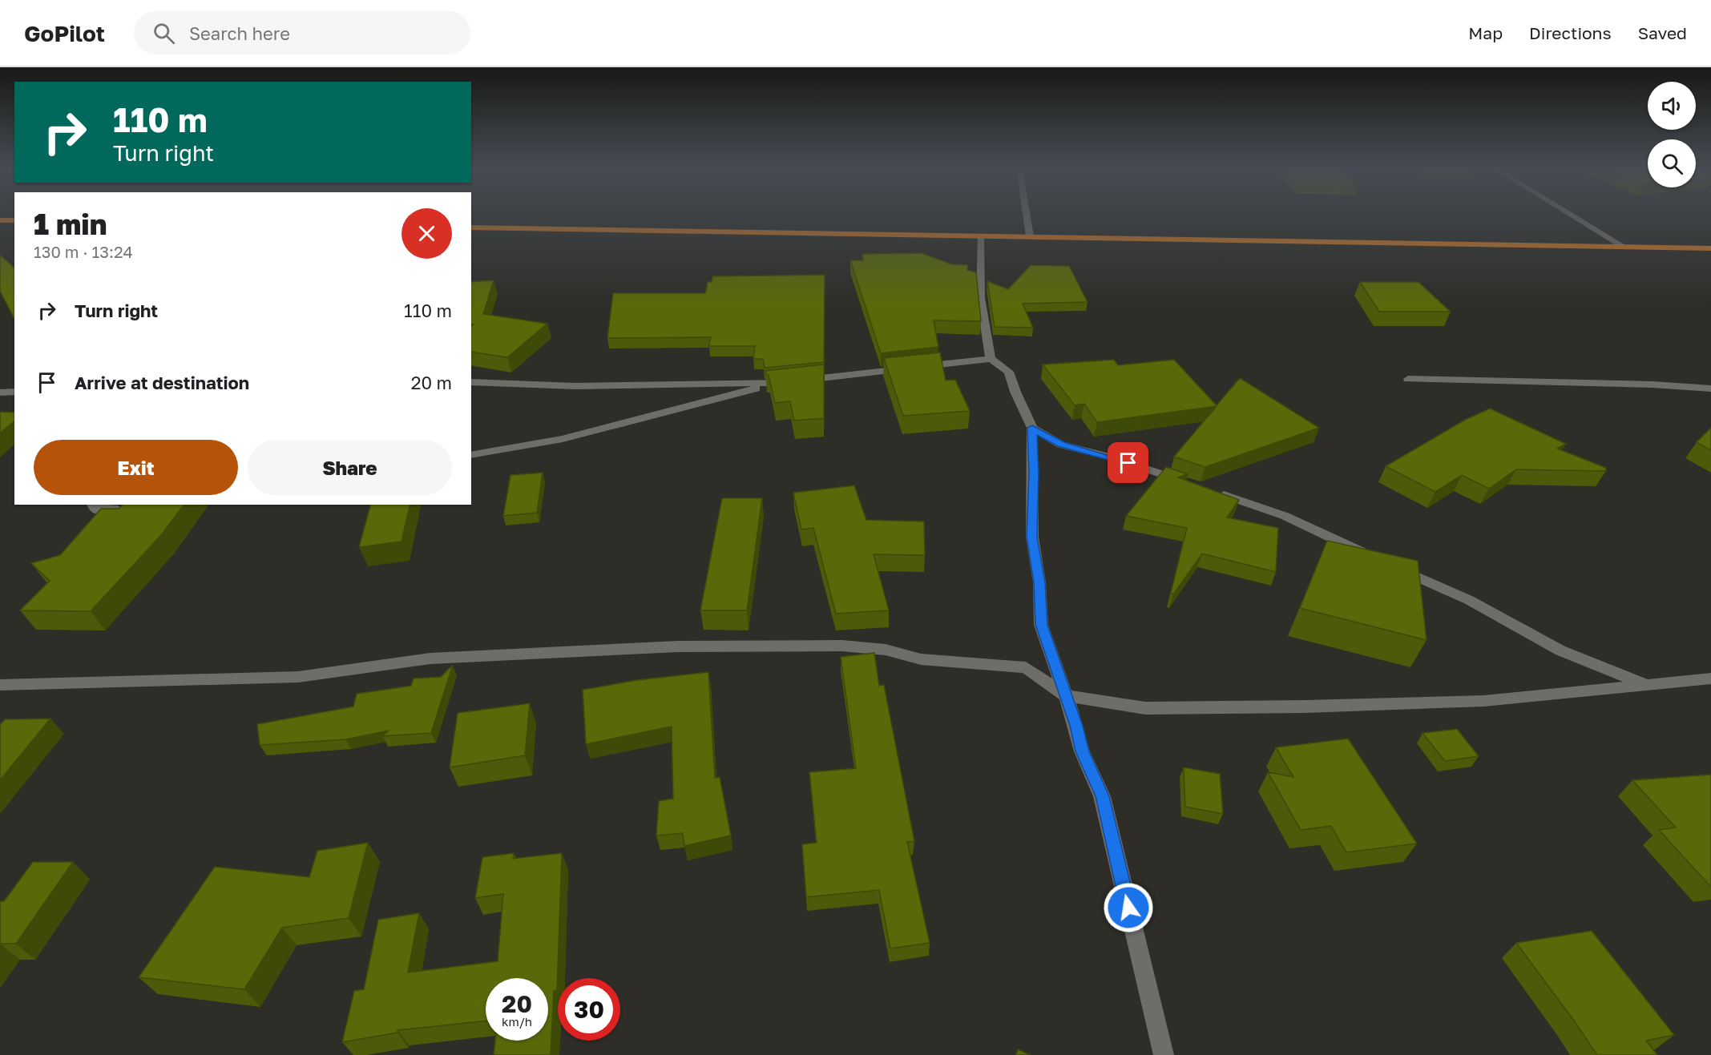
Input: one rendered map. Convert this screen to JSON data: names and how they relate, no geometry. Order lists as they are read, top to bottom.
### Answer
{
  "page": {
    "header": "GoPilot",
    "search": "Search here",
    "nav": ["Map", "Directions", "Saved"],
    "turn": ["110 m", "Turn right"],
    "heading": ["1 min", "130 m · 13:24"],
    "list": [
      {
        "name": "Turn right",
        "value": "110 m"
      },
      {
        "name": "Arrive at destination",
        "value": "20 m"
      }
    ],
    "buttons": ["Exit", "Share"],
    "speed": "20 km/h",
    "limit": "30"
  }
}
